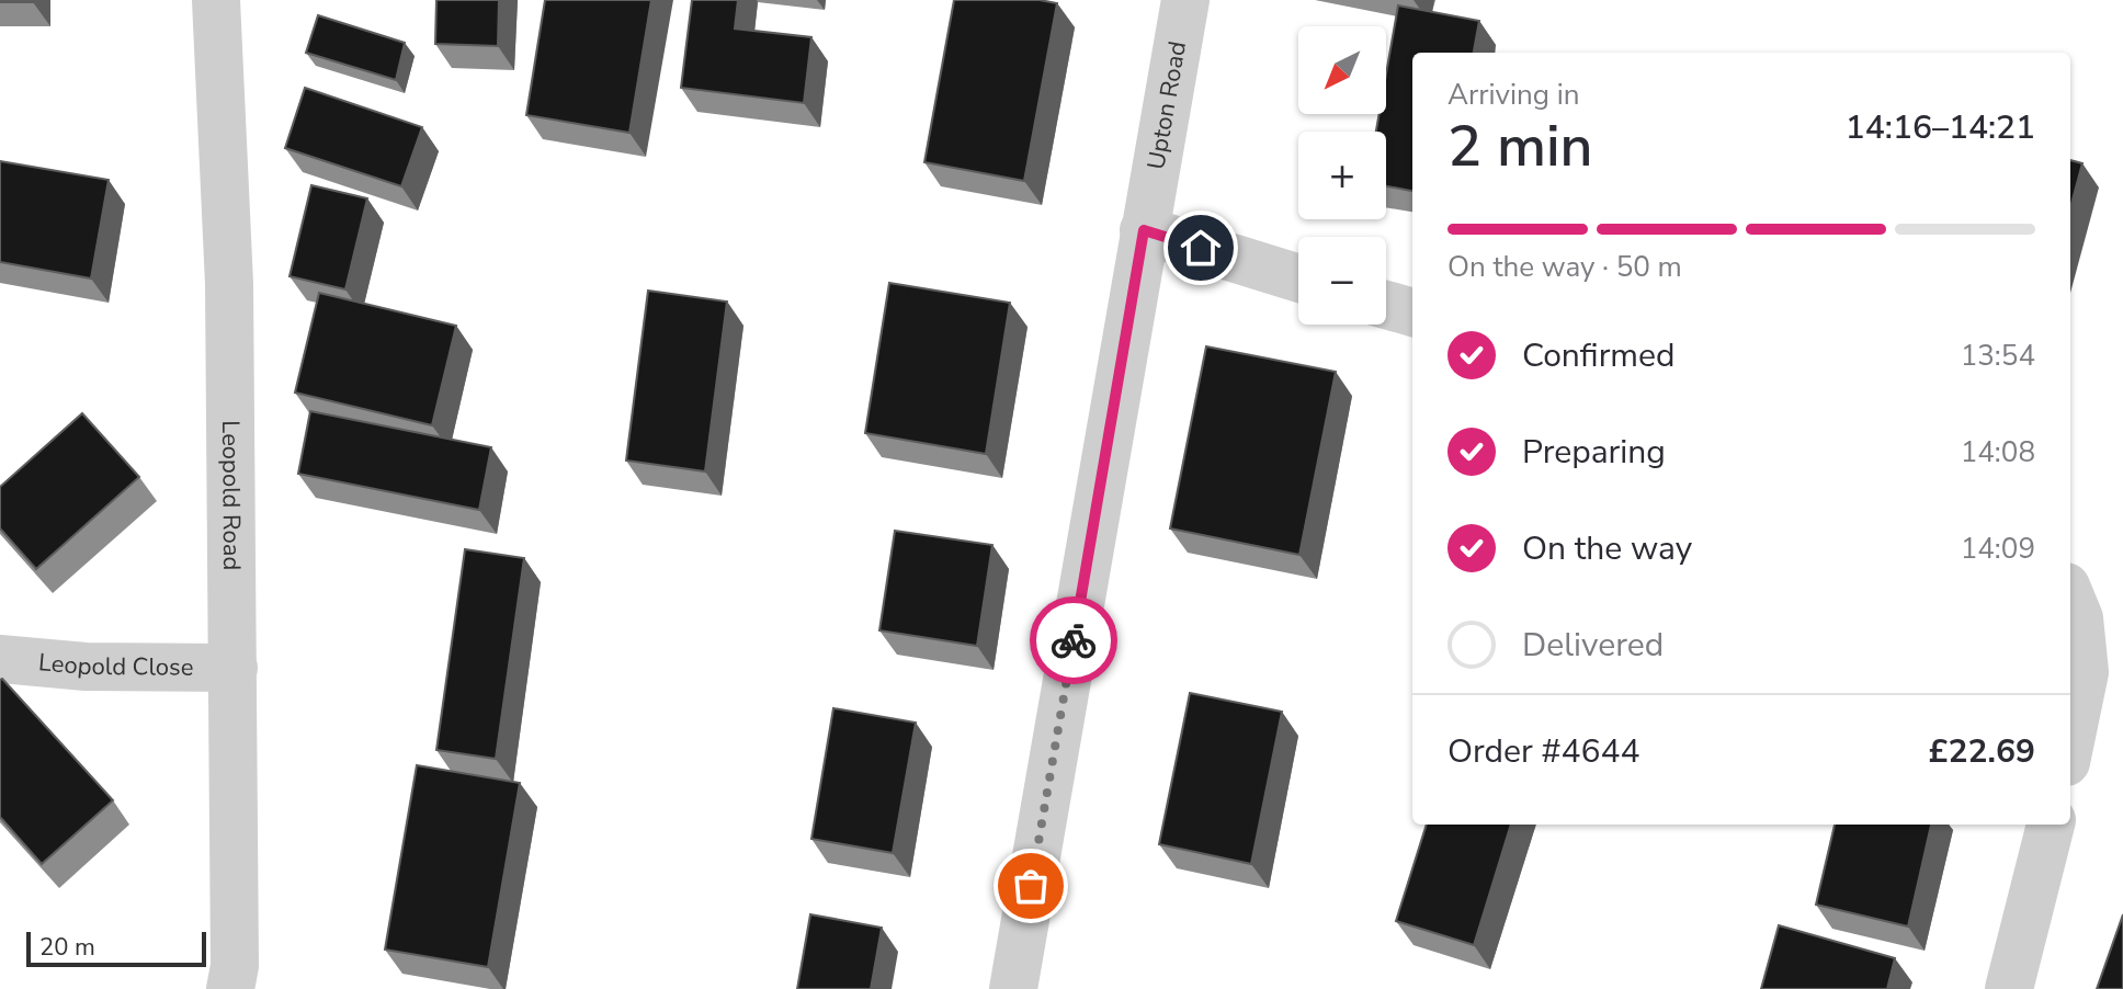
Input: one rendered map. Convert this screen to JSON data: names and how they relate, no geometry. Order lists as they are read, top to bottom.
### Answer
{
  "streets": {
    "street": ["Upton Road", "Leopold Road", "Leopold Close"]
  },
  "crossings": [
    ["Leopold Road", "Leopold Close"]
  ],
  "scale_bar": "20 m",
  "north": "bottom left",
  "page": {
    "map_buttons": ["+", "−"],
    "heading": ["2 min", "Arriving in", "14:16–14:21"],
    "panel": ["Order #4644", "£22.69"],
    "bar": "On the way · 50 m",
    "list": [
      ["Confirmed", "13:54"],
      ["Preparing", "14:08"],
      ["On the way", "14:09"],
      "Delivered"
    ],
    "scale": "20 m"
  }
}
